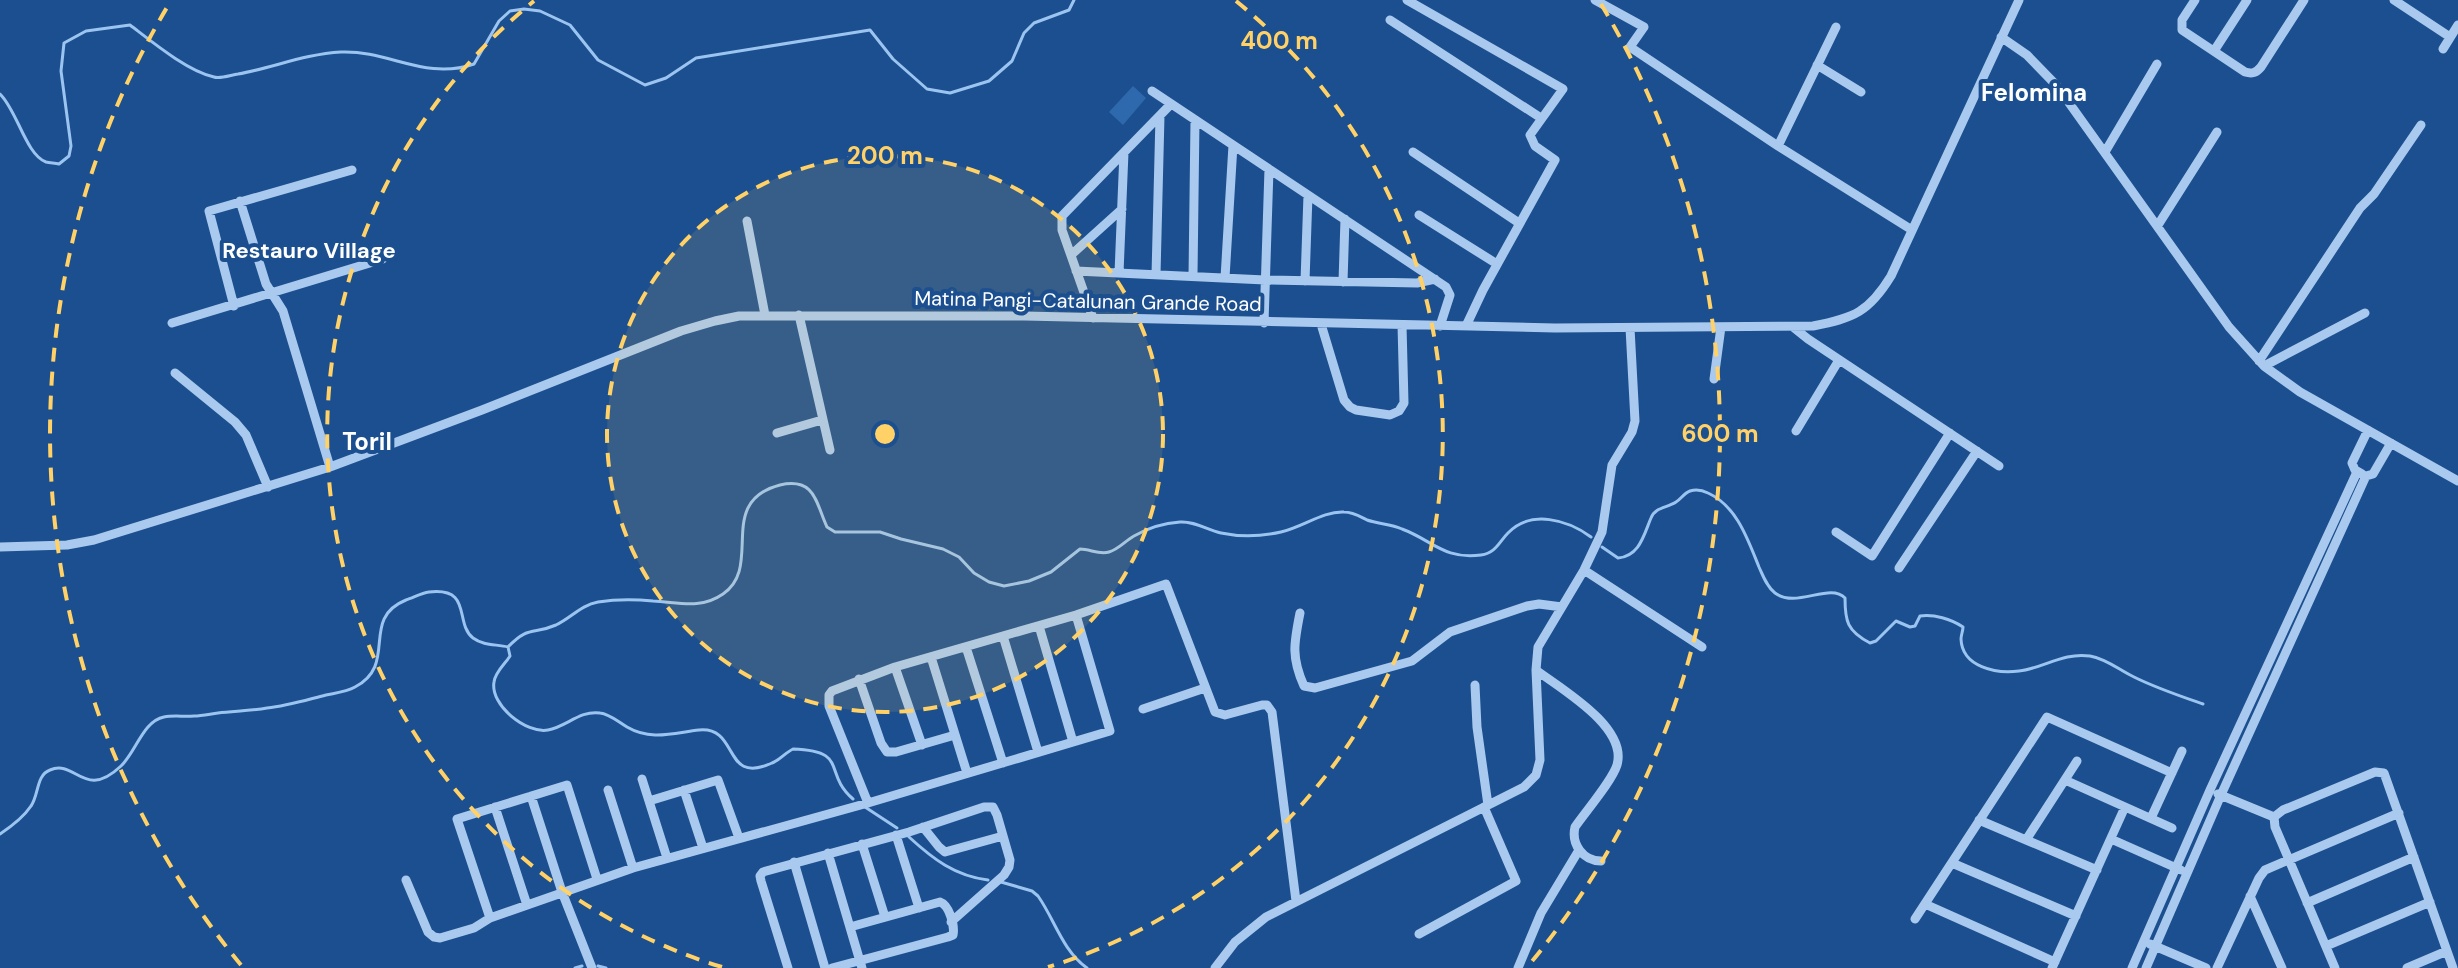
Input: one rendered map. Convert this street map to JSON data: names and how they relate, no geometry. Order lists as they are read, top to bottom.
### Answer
{
  "streets": {
    "street": ["Matina Pangi-Catalunan Grande Road"]
  },
  "districts": ["Felomina", "Restauro Village", "Toril"],
  "rings": ["400 m", "200 m", "600 m"]
}
